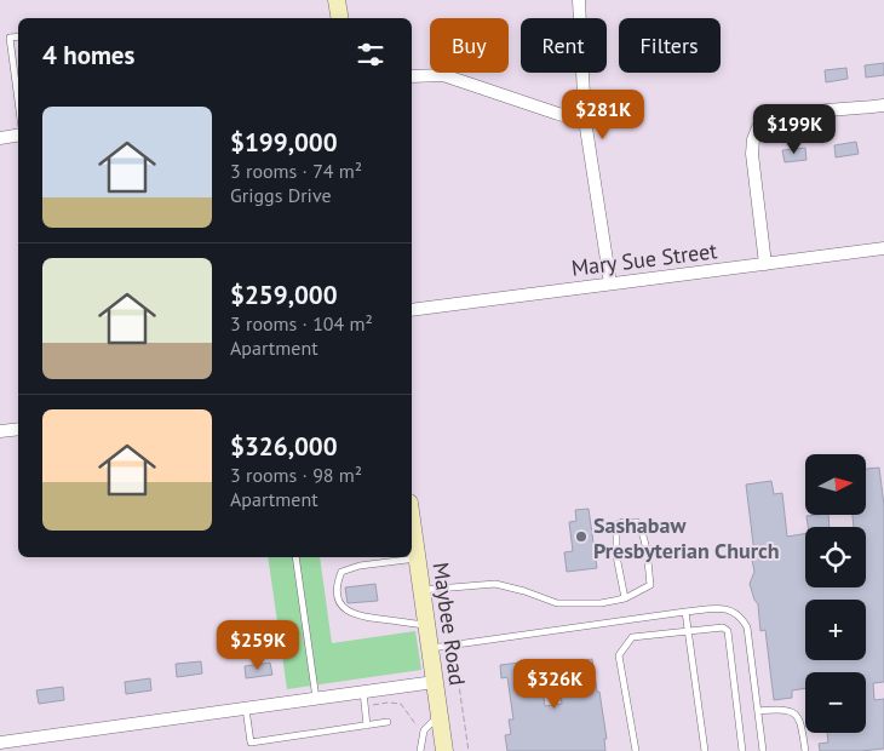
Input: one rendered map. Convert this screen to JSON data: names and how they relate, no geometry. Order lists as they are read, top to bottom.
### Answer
{
  "streets": {
    "main road": ["Maybee Road"],
    "street": ["Mary Sue Street"]
  },
  "places": ["Sashabaw Presbyterian Church"],
  "north": "right",
  "page": {
    "chip": ["Buy", "Rent", "Filters"],
    "heading": "4 homes",
    "price": [
      "$281K",
      "$199K",
      "$259K",
      "$326K"
    ],
    "list": [
      {
        "name": "$199,000",
        "note": "3 rooms · 74 m² · Griggs Drive"
      },
      {
        "name": "$259,000",
        "note": "3 rooms · 104 m² · Apartment"
      },
      {
        "name": "$326,000",
        "note": "3 rooms · 98 m² · Apartment"
      }
    ],
    "map_buttons": ["+", "−"]
  }
}
